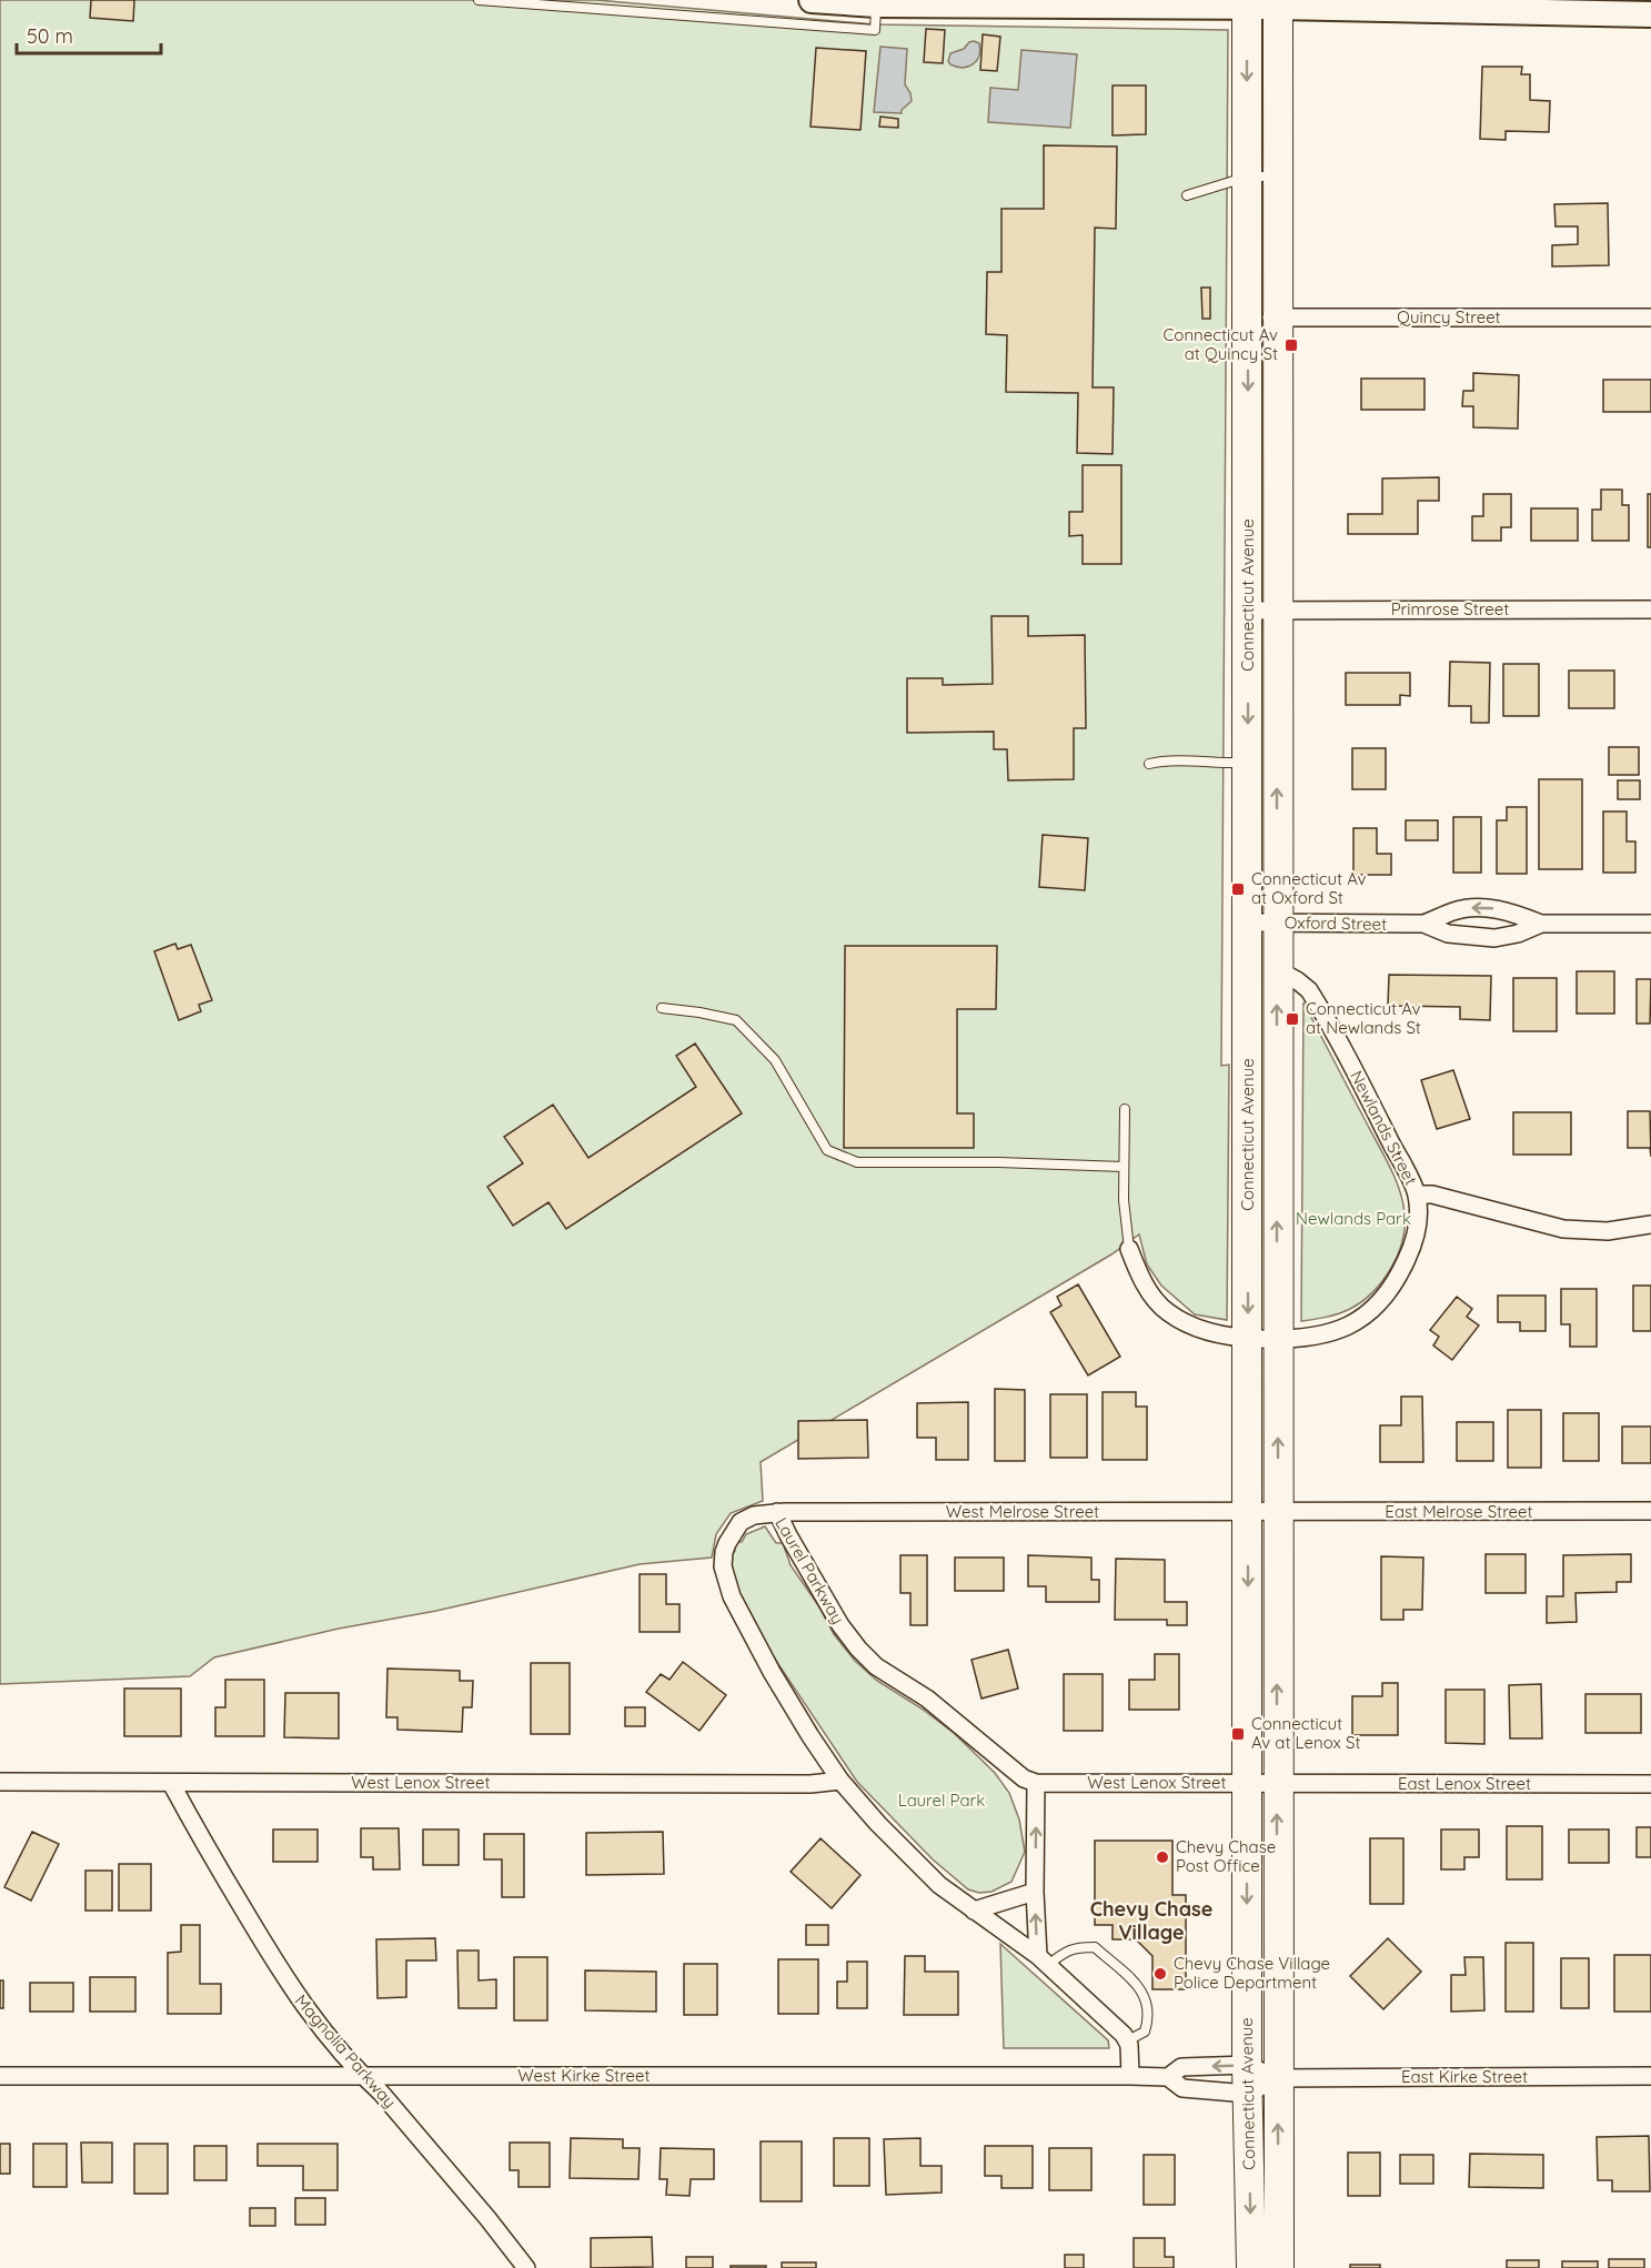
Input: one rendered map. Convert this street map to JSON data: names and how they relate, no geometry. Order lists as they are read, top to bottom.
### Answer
{
  "streets": {
    "main road": ["Connecticut Avenue"],
    "street": [
      "Quincy Street",
      "Primrose Street",
      "Oxford Street",
      "Newlands Street",
      "West Melrose Street",
      "East Melrose Street",
      "Laurel Parkway",
      "West Lenox Street",
      "East Lenox Street",
      "Magnolia Parkway",
      "West Kirke Street",
      "East Kirke Street"
    ]
  },
  "crossings": [
    ["Quincy Street", "Connecticut Avenue"],
    ["Connecticut Avenue", "Primrose Street"],
    ["Connecticut Avenue", "Oxford Street"],
    ["Connecticut Avenue", "Newlands Street"],
    ["Connecticut Avenue", "West Melrose Street"],
    ["Connecticut Avenue", "East Melrose Street"],
    ["Connecticut Avenue", "West Lenox Street"],
    ["Connecticut Avenue", "East Lenox Street"],
    ["Connecticut Avenue", "West Kirke Street"],
    ["Connecticut Avenue", "East Kirke Street"],
    ["West Melrose Street", "East Melrose Street"],
    ["West Melrose Street", "Laurel Parkway"],
    ["Laurel Parkway", "West Lenox Street"],
    ["West Lenox Street", "East Lenox Street"],
    ["West Lenox Street", "Magnolia Parkway"],
    ["Magnolia Parkway", "West Kirke Street"],
    ["West Kirke Street", "East Kirke Street"]
  ],
  "districts": ["Chevy Chase Village"],
  "parks": ["Newlands Park", "Laurel Park"],
  "places": {
    "transit": [
      "Connecticut Av at Quincy St",
      "Connecticut Av at Oxford St",
      "Connecticut Av at Newlands St",
      "Connecticut Av at Lenox St"
    ],
    "other": ["Chevy Chase Post Office", "Chevy Chase Village Police Department"]
  },
  "scale_bar": "50 m"
}
